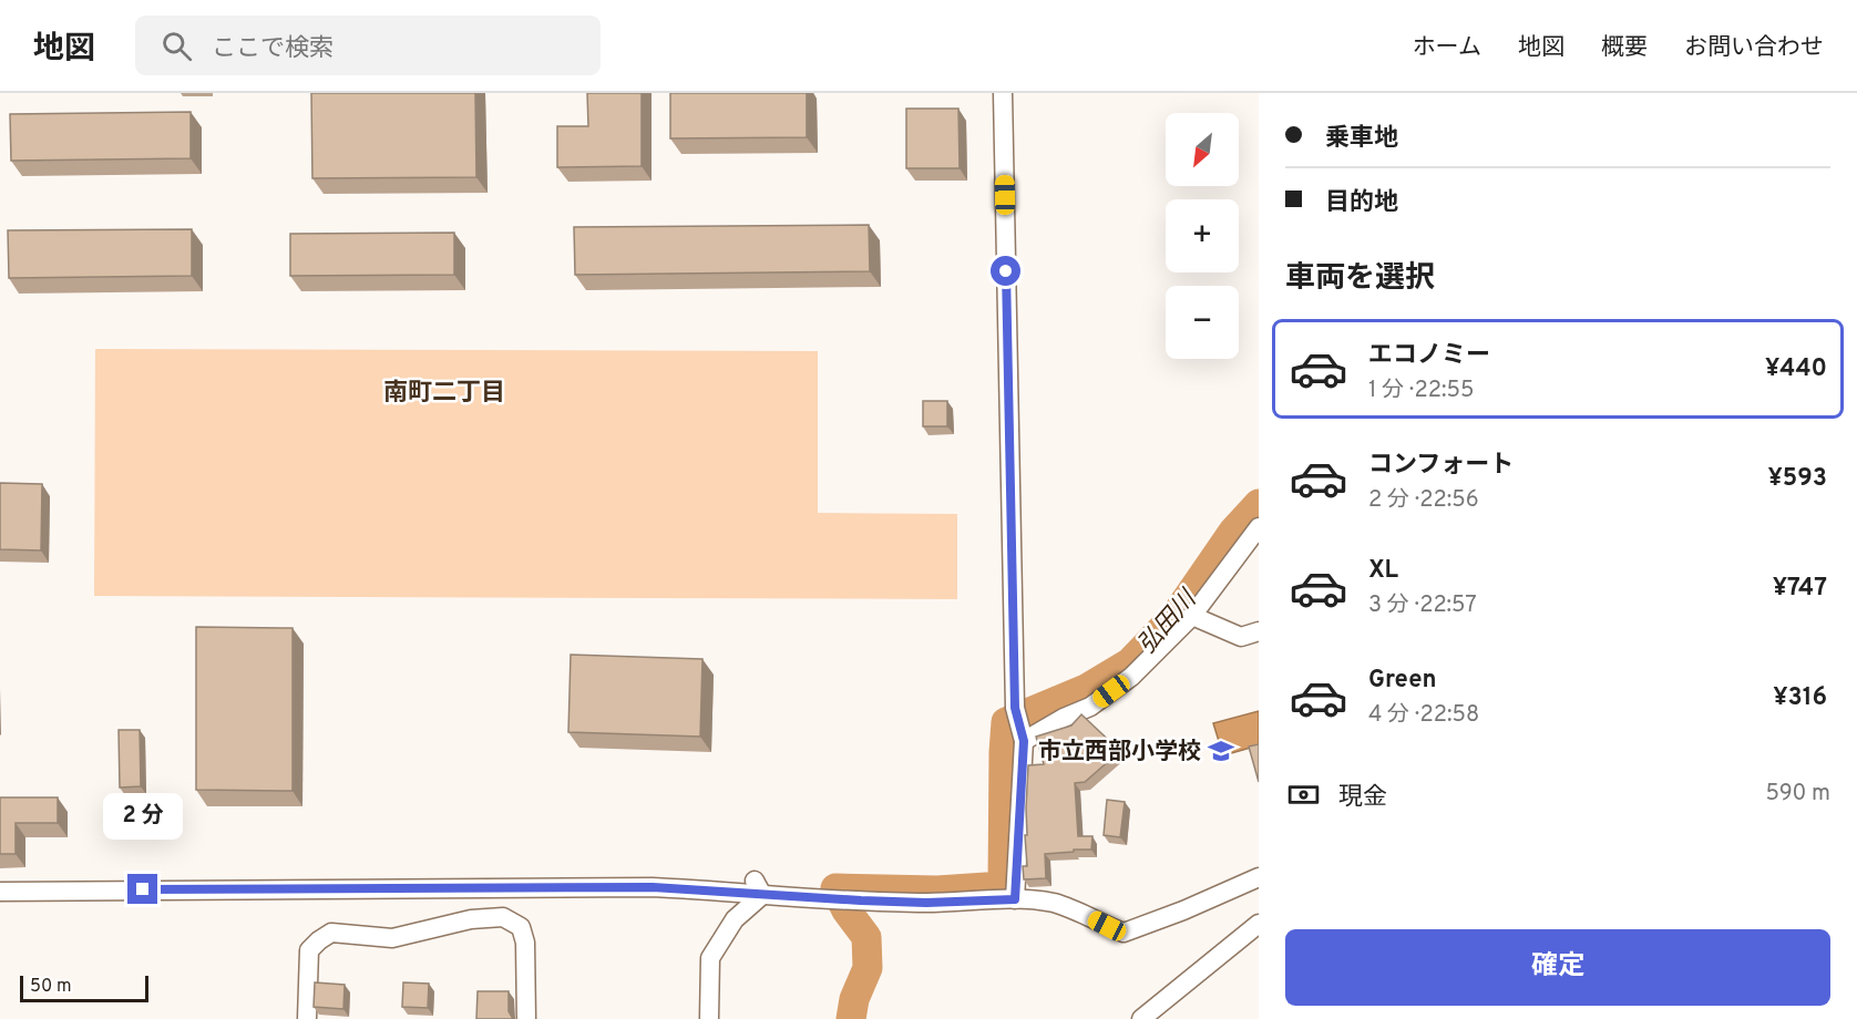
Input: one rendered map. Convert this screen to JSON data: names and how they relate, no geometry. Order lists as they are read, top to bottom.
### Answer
{
  "districts": ["南町二丁目"],
  "water": ["弘田川"],
  "places": {
    "school or university": ["市立西部小学校"]
  },
  "scale_bar": "50 m",
  "north": "bottom left",
  "page": {
    "header": "地図",
    "search": "ここで検索",
    "nav": [
      "ホーム",
      "地図",
      "概要",
      "お問い合わせ"
    ],
    "banner": ["乗車地", "目的地"],
    "map_buttons": ["+", "−"],
    "heading": "車両を選択",
    "list": [
      {
        "name": "エコノミー",
        "note": "1 分 · 22:55",
        "value": "¥440"
      },
      {
        "name": "コンフォート",
        "note": "2 分 · 22:56",
        "value": "¥593"
      },
      {
        "name": "XL",
        "note": "3 分 · 22:57",
        "value": "¥747"
      },
      {
        "name": "Green",
        "note": "4 分 · 22:58",
        "value": "¥316"
      }
    ],
    "pay": ["現金", "590 m"],
    "bubble": "2 分",
    "buttons": "確定",
    "scale": "50 m"
  }
}
